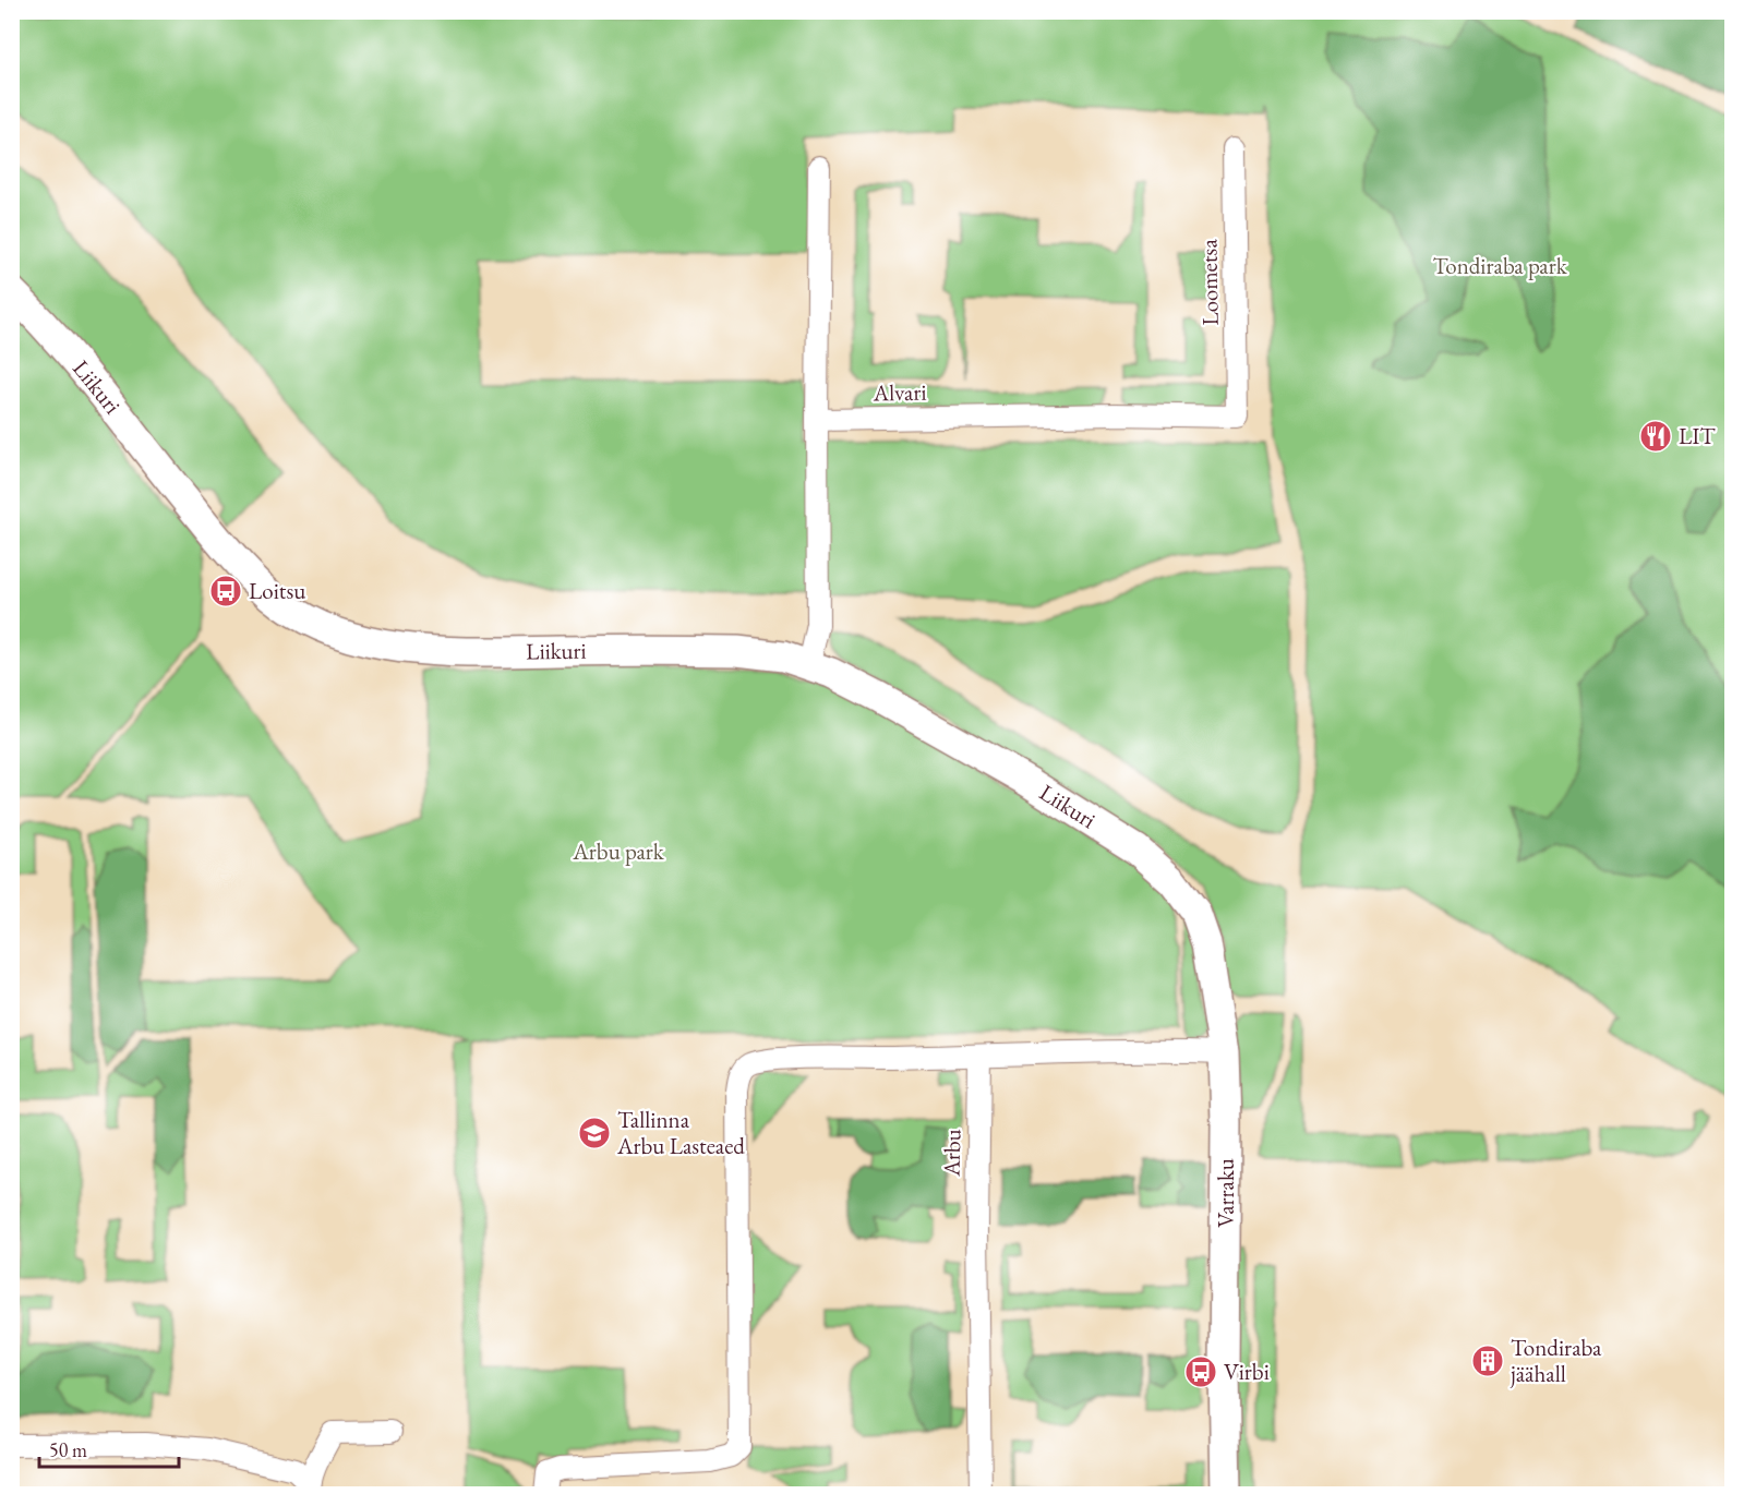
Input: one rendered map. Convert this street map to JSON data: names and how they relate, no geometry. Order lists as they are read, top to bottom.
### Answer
{
  "streets": {
    "street": [
      "Loometsa",
      "Liikuri",
      "Alvari",
      "Arbu",
      "Varraku"
    ]
  },
  "crossings": [
    ["Loometsa", "Alvari"],
    ["Liikuri", "Varraku"]
  ],
  "parks": ["Tondiraba park", "Arbu park"],
  "places": {
    "restaurant": ["LIT"],
    "bus stop": ["Loitsu", "Virbi"],
    "school or university": ["Tallinna Arbu Lasteaed"],
    "building": ["Tondiraba jäähall"]
  },
  "scale_bar": "50 m"
}
